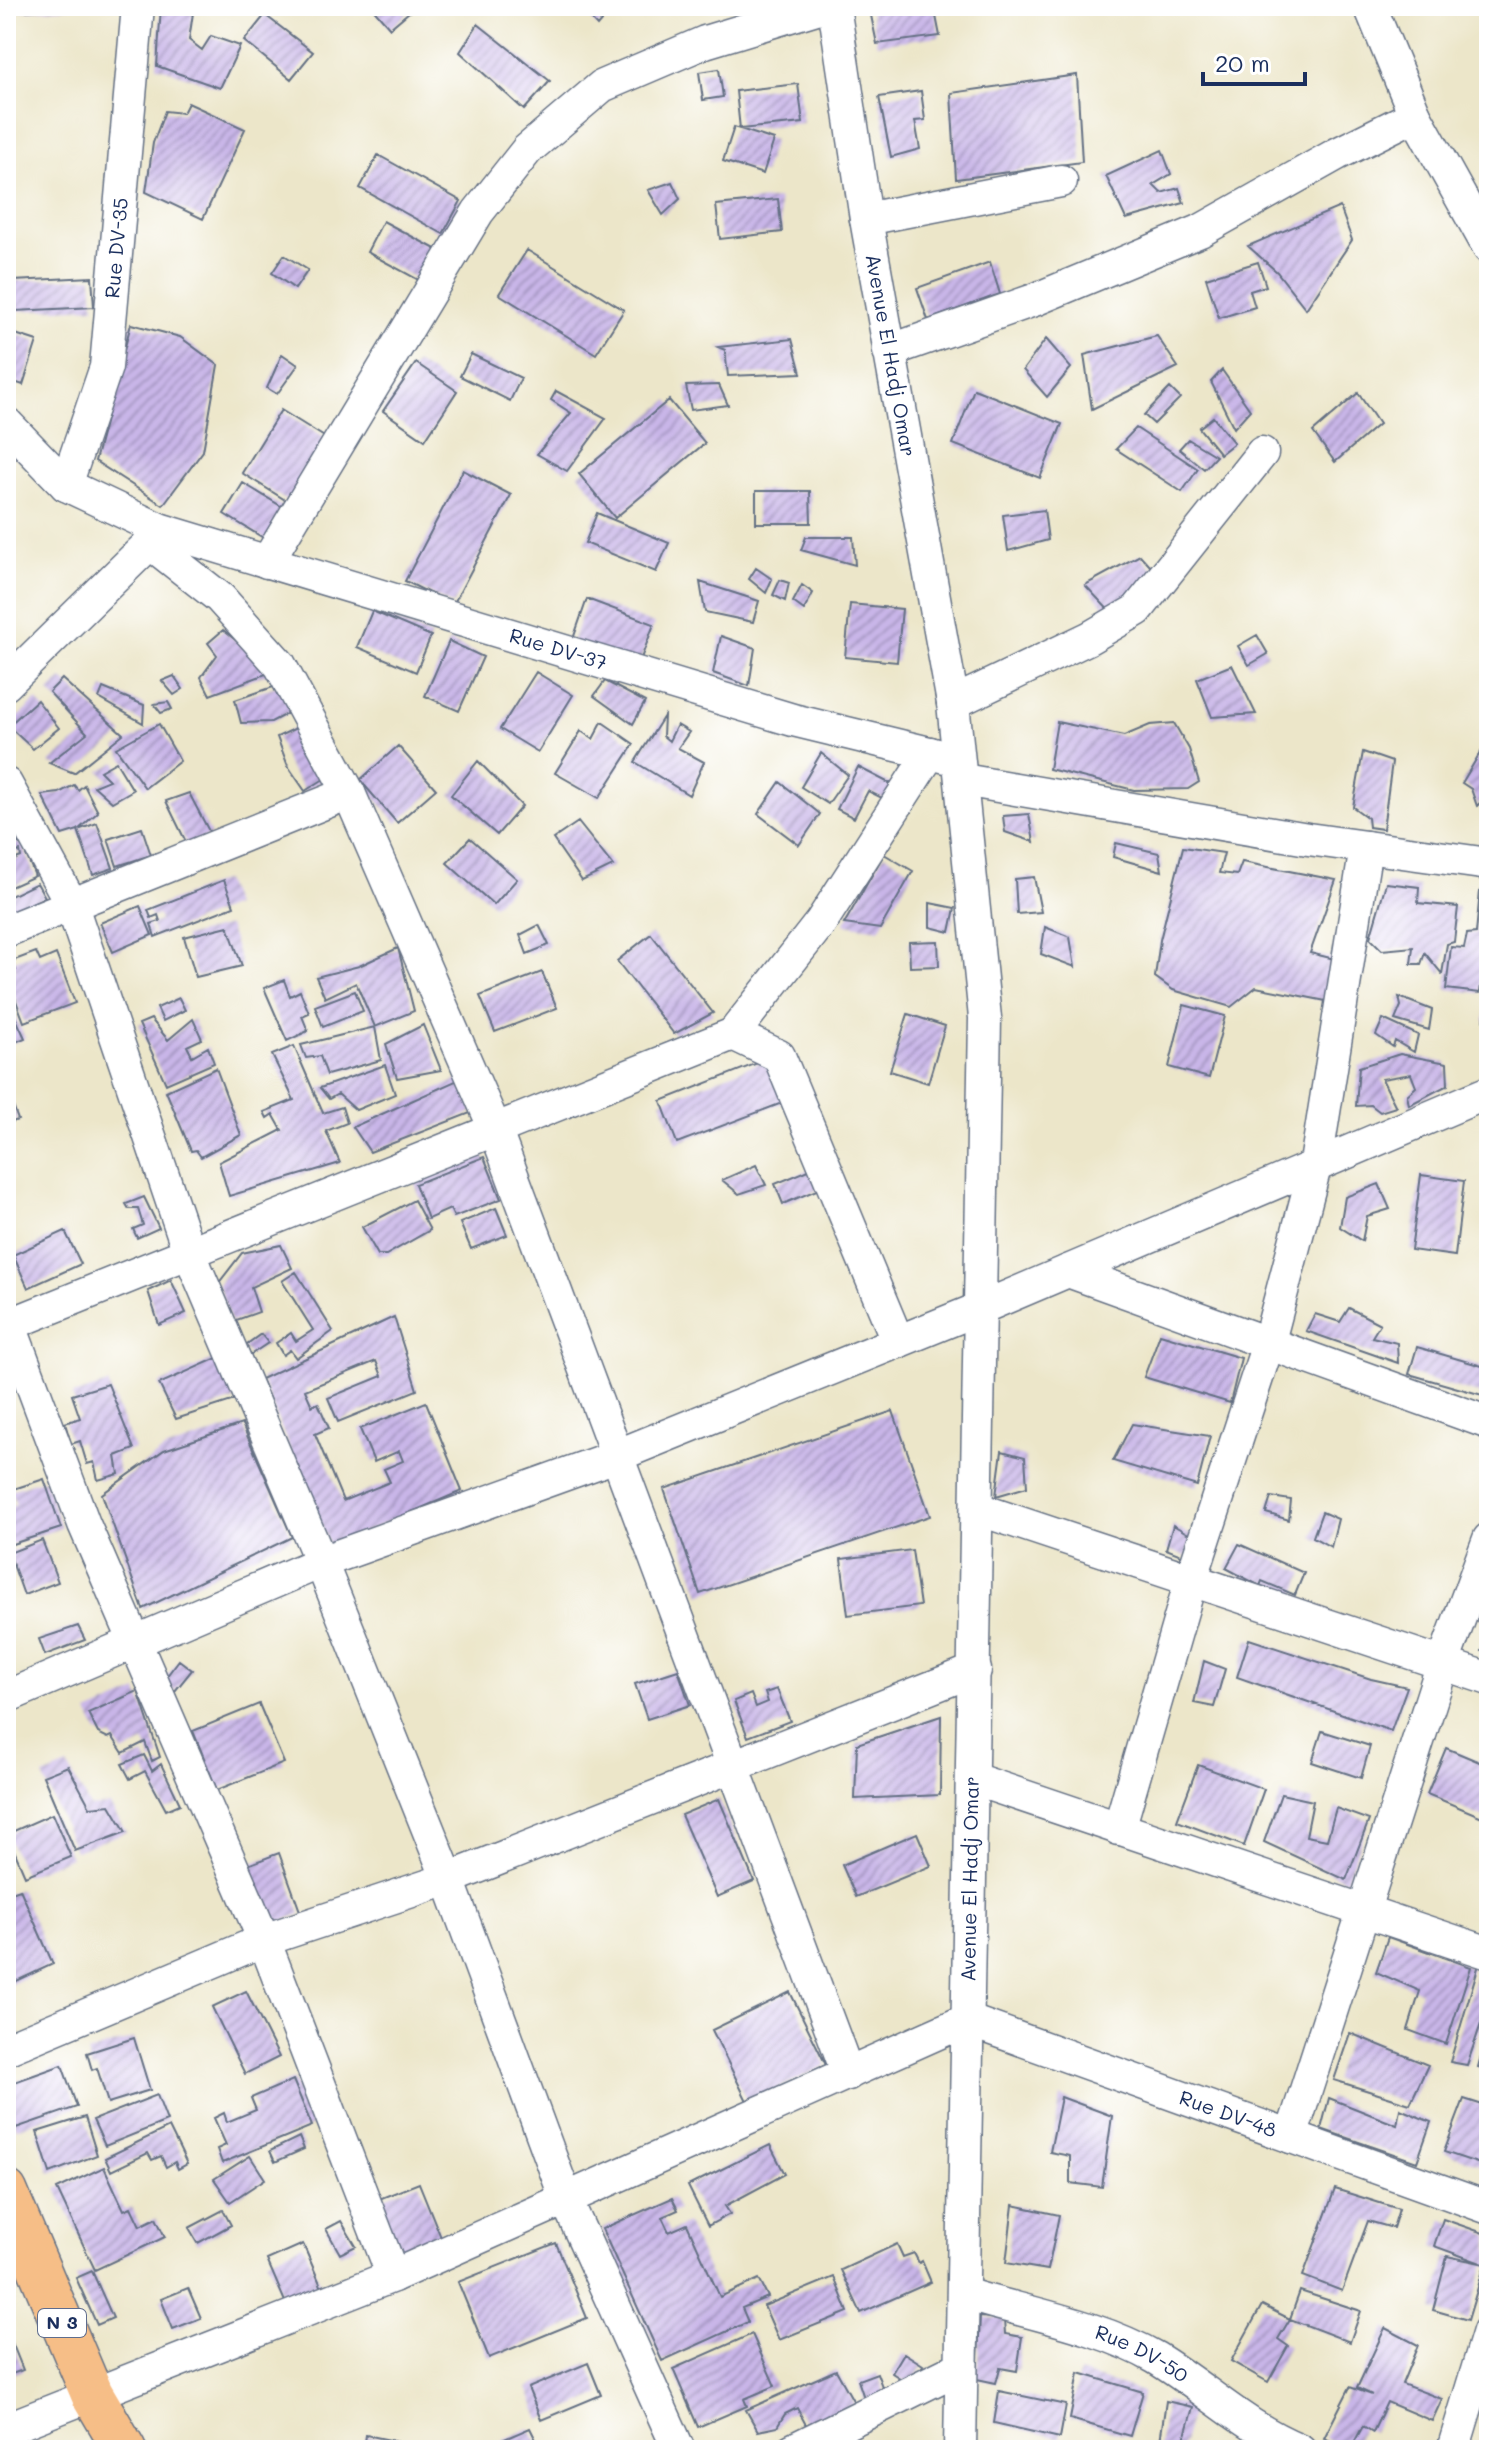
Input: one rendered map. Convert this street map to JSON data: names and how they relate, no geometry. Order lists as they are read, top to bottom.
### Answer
{
  "streets": {
    "main road": ["N 3"],
    "street": [
      "Rue DV-35",
      "Avenue El Hadj Omar",
      "Rue DV-37",
      "Rue DV-48",
      "Rue DV-50"
    ]
  },
  "crossings": [
    ["Avenue El Hadj Omar", "Rue DV-37"],
    ["Avenue El Hadj Omar", "Rue DV-48"],
    ["Avenue El Hadj Omar", "Rue DV-50"]
  ],
  "scale_bar": "20 m"
}
